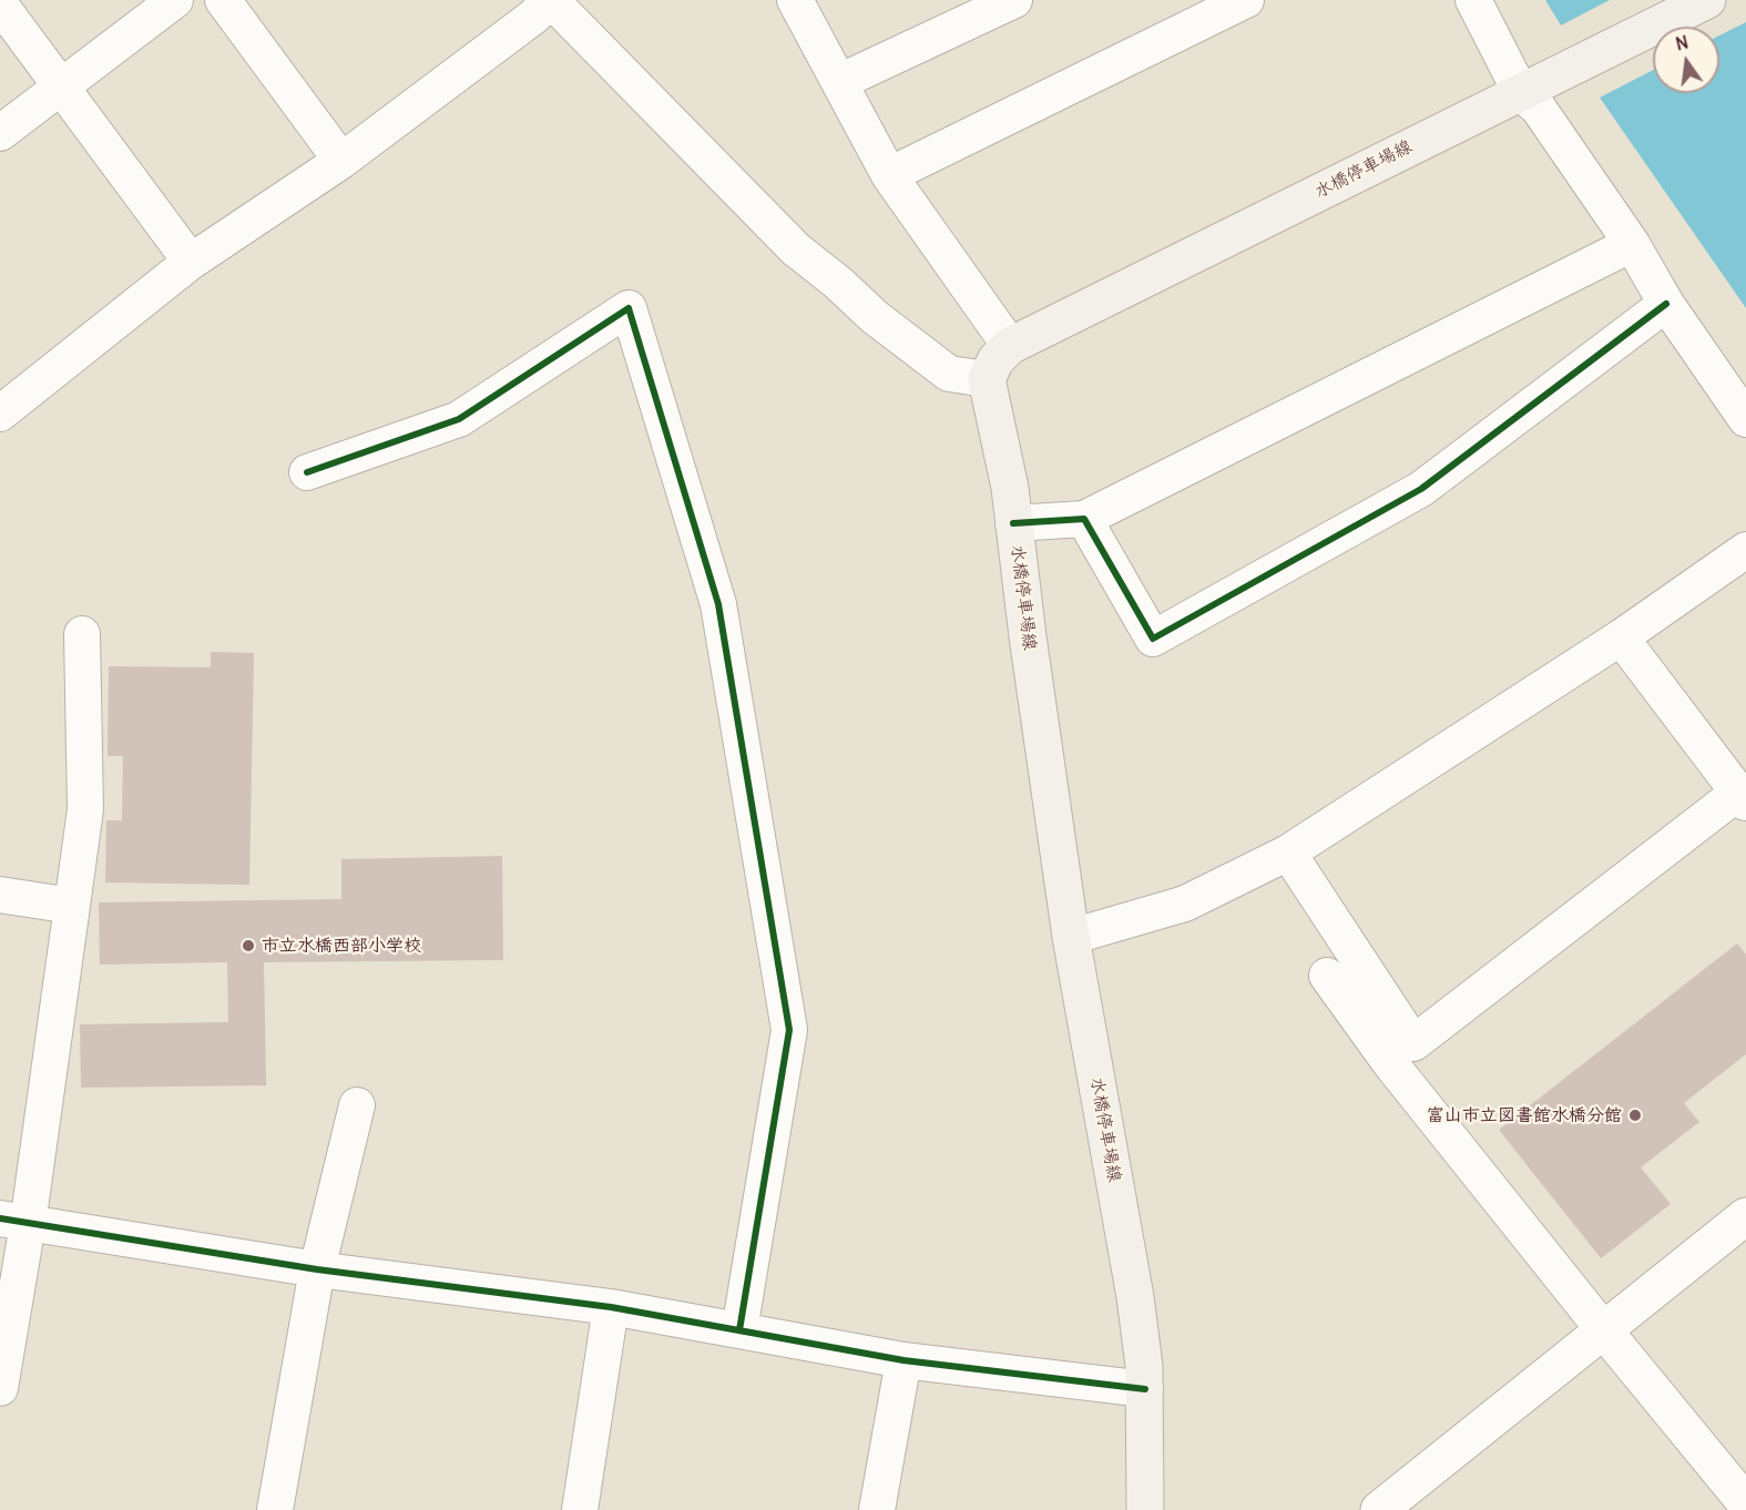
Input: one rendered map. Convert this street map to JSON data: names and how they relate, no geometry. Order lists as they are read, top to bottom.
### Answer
{
  "streets": {
    "main road": ["水橋停車場線"]
  },
  "places": ["市立水橋西部小学校", "富山市立図書館水橋分館"],
  "north": "top"
}
